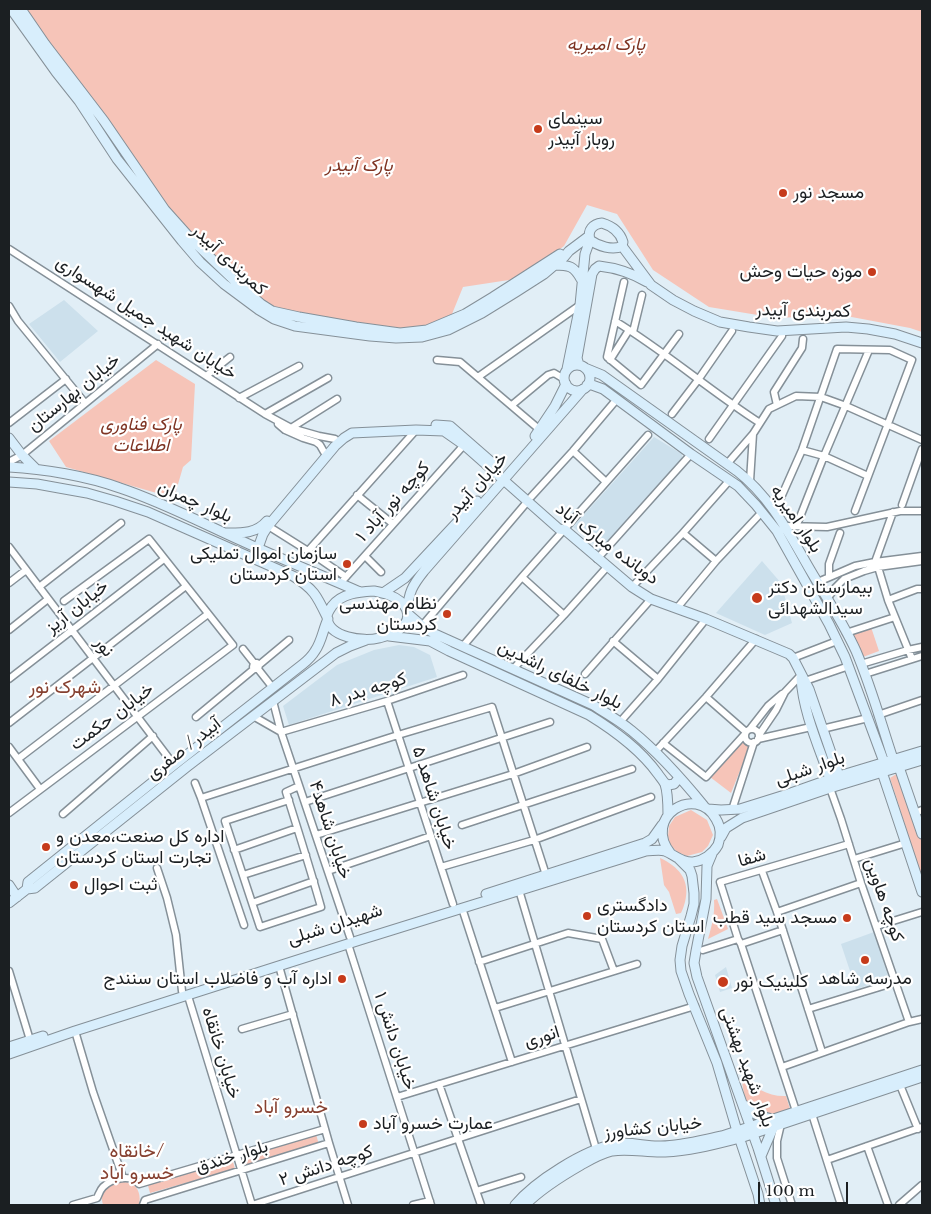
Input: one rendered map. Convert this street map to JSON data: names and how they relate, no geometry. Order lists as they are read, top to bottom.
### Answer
{
  "streets": {
    "main road": [
      "کمربندی آبیدر",
      "خیابان آبیدر",
      "بلوار چمران",
      "بلوار امیریه",
      "دوبانده مبارک آباد",
      "بلوار خلفای راشدین",
      "آبیدر/ صفری",
      "بلوار شبلی",
      "شهیدان شبلی",
      "بلوار شهید بهشتی",
      "خیابان کشاورز"
    ],
    "street": [
      "خیابان شهید جمیل شهسواری",
      "خیابان بهارستان",
      "کوچه نور آباد ۱",
      "خیابان آریز",
      "نور",
      "کوچه بدر ۸",
      "خیابان حکمت",
      "خیابان شاهد ۵",
      "خیابان شاهد۴",
      "شفا",
      "کوچه هاوین",
      "انوری",
      "خیابان دانش ۱",
      "خیابان خانقاه",
      "بلوار خندق",
      "کوچه دانش ۲"
    ]
  },
  "crossings": [
    ["خیابان شهید جمیل شهسواری", "خیابان بهارستان"],
    ["خیابان آبیدر", "بلوار چمران"],
    ["خیابان آبیدر", "بلوار امیریه"],
    ["خیابان آبیدر", "دوبانده مبارک آباد"],
    ["خیابان آبیدر", "بلوار خلفای راشدین"],
    ["خیابان آبیدر", "آبیدر/ صفری"],
    ["بلوار چمران", "بلوار خلفای راشدین"],
    ["بلوار چمران", "آبیدر/ صفری"],
    ["بلوار امیریه", "بلوار شبلی"],
    ["خیابان آریز", "نور"],
    ["نور", "خیابان حکمت"],
    ["نور", "آبیدر/ صفری"],
    ["بلوار خلفای راشدین", "آبیدر/ صفری"],
    ["بلوار خلفای راشدین", "بلوار شبلی"],
    ["بلوار خلفای راشدین", "شهیدان شبلی"],
    ["بلوار خلفای راشدین", "بلوار شهید بهشتی"],
    ["کوچه بدر ۸", "خیابان شاهد ۵"],
    ["کوچه بدر ۸", "خیابان شاهد۴"],
    ["آبیدر/ صفری", "خیابان شاهد۴"],
    ["بلوار شبلی", "کوچه هاوین"],
    ["بلوار شبلی", "شهیدان شبلی"],
    ["بلوار شبلی", "بلوار شهید بهشتی"],
    ["خیابان شاهد ۵", "شهیدان شبلی"],
    ["خیابان شاهد ۵", "انوری"],
    ["خیابان شاهد۴", "شهیدان شبلی"],
    ["خیابان شاهد۴", "خیابان دانش ۱"],
    ["شفا", "کوچه هاوین"],
    ["شهیدان شبلی", "خیابان دانش ۱"],
    ["شهیدان شبلی", "خیابان خانقاه"],
    ["شهیدان شبلی", "بلوار شهید بهشتی"],
    ["انوری", "خیابان دانش ۱"],
    ["انوری", "بلوار شهید بهشتی"],
    ["خیابان دانش ۱", "کوچه دانش ۲"],
    ["خیابان خانقاه", "بلوار خندق"],
    ["خیابان خانقاه", "کوچه دانش ۲"],
    ["بلوار شهید بهشتی", "خیابان کشاورز"]
  ],
  "districts": ["شهرک نور", "خسرو آباد", "خانقاه/ خسرو آباد"],
  "parks": ["پارک امیریه", "پارک آبیدر", "پارک فناوری اطلاعات"],
  "places": [
    "سینمای روباز آبیدر",
    "مسجد نور",
    "موزه حیات وحش",
    "سازمان اموال تملیکی استان کردستان",
    "بیمارستان دکتر سیدالشهدائی",
    "نظام مهندسی کردستان",
    "اداره کل صنعت،معدن و تجارت استان کردستان",
    "ثبت احوال",
    "دادگستری استان کردستان",
    "مسجد سید قطب",
    "مدرسه شاهد",
    "اداره آب و فاضلاب استان سنندج",
    "کلینیک نور",
    "عمارت خسرو آباد"
  ],
  "scale_bar": "100 m"
}
